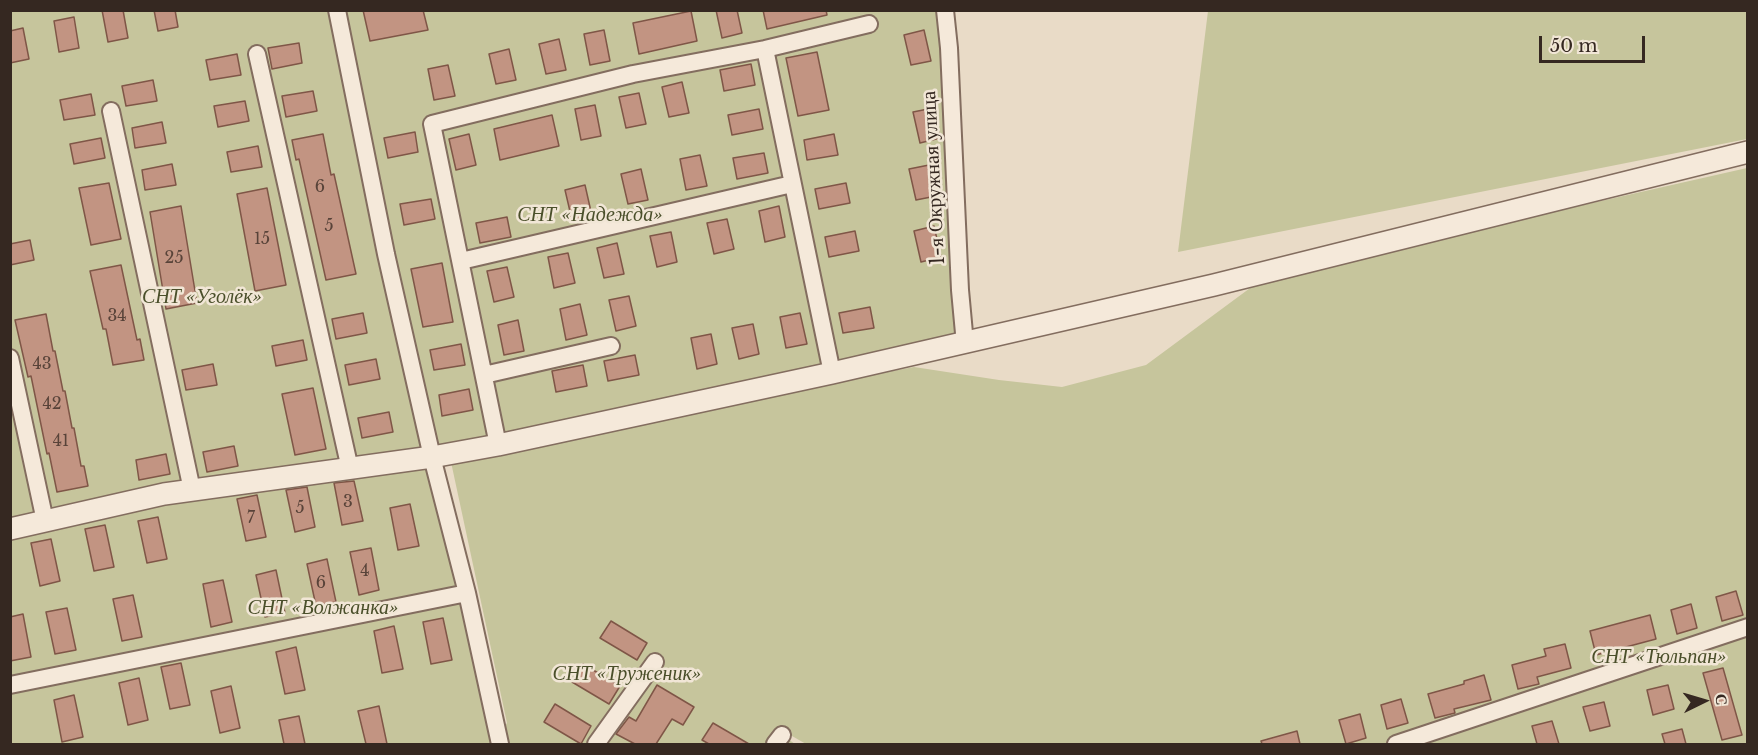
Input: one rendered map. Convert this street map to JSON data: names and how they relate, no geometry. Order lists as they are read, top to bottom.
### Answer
{
  "streets": {
    "street": ["1-я Окружная улица"]
  },
  "parks": [
    "СНТ «Надежда»",
    "СНТ «Уголёк»",
    "СНТ «Волжанка»",
    "СНТ «Тюльпан»",
    "СНТ «Труженик»"
  ],
  "house_numbers": [
    "6",
    "5",
    "15",
    "25",
    "34",
    "43",
    "42",
    "41",
    "3",
    "5",
    "7",
    "4",
    "6"
  ],
  "scale_bar": "50 m",
  "north": "right"
}
